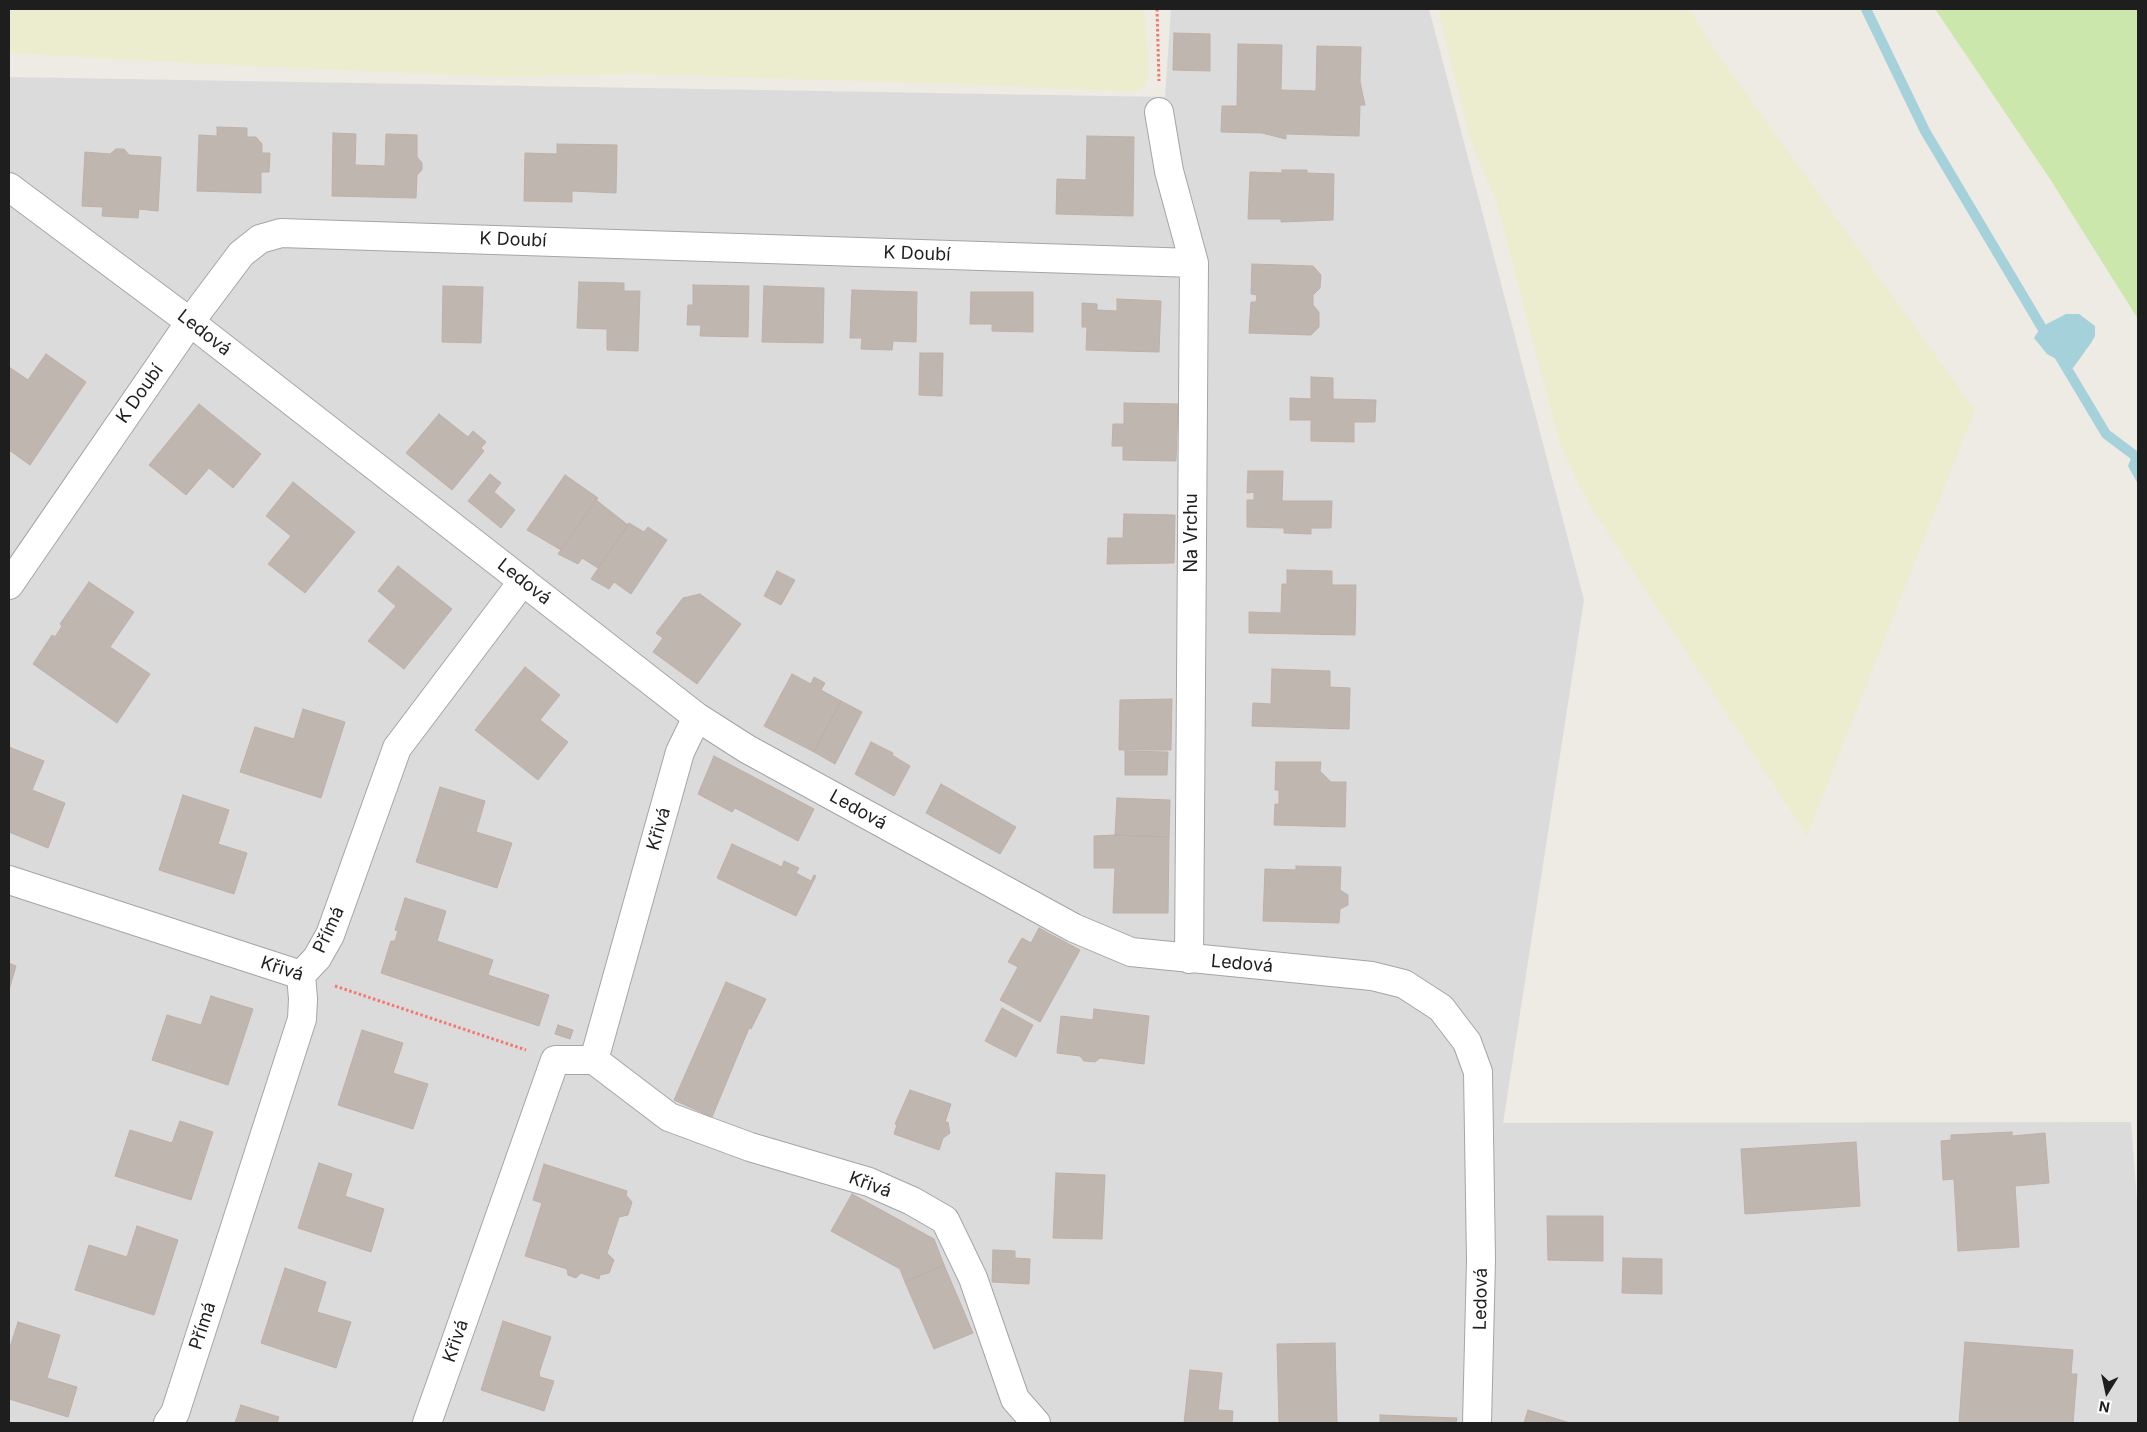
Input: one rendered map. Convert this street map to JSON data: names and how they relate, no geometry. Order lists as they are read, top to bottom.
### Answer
{
  "streets": {
    "street": [
      "K Doubí",
      "Ledová",
      "Na Vrchu",
      "Křivá",
      "Přímá"
    ]
  },
  "crossings": [
    ["K Doubí", "Ledová"],
    ["K Doubí", "Na Vrchu"],
    ["Ledová", "Na Vrchu"],
    ["Ledová", "Křivá"],
    ["Ledová", "Přímá"],
    ["Křivá", "Přímá"]
  ],
  "north": "bottom"
}
